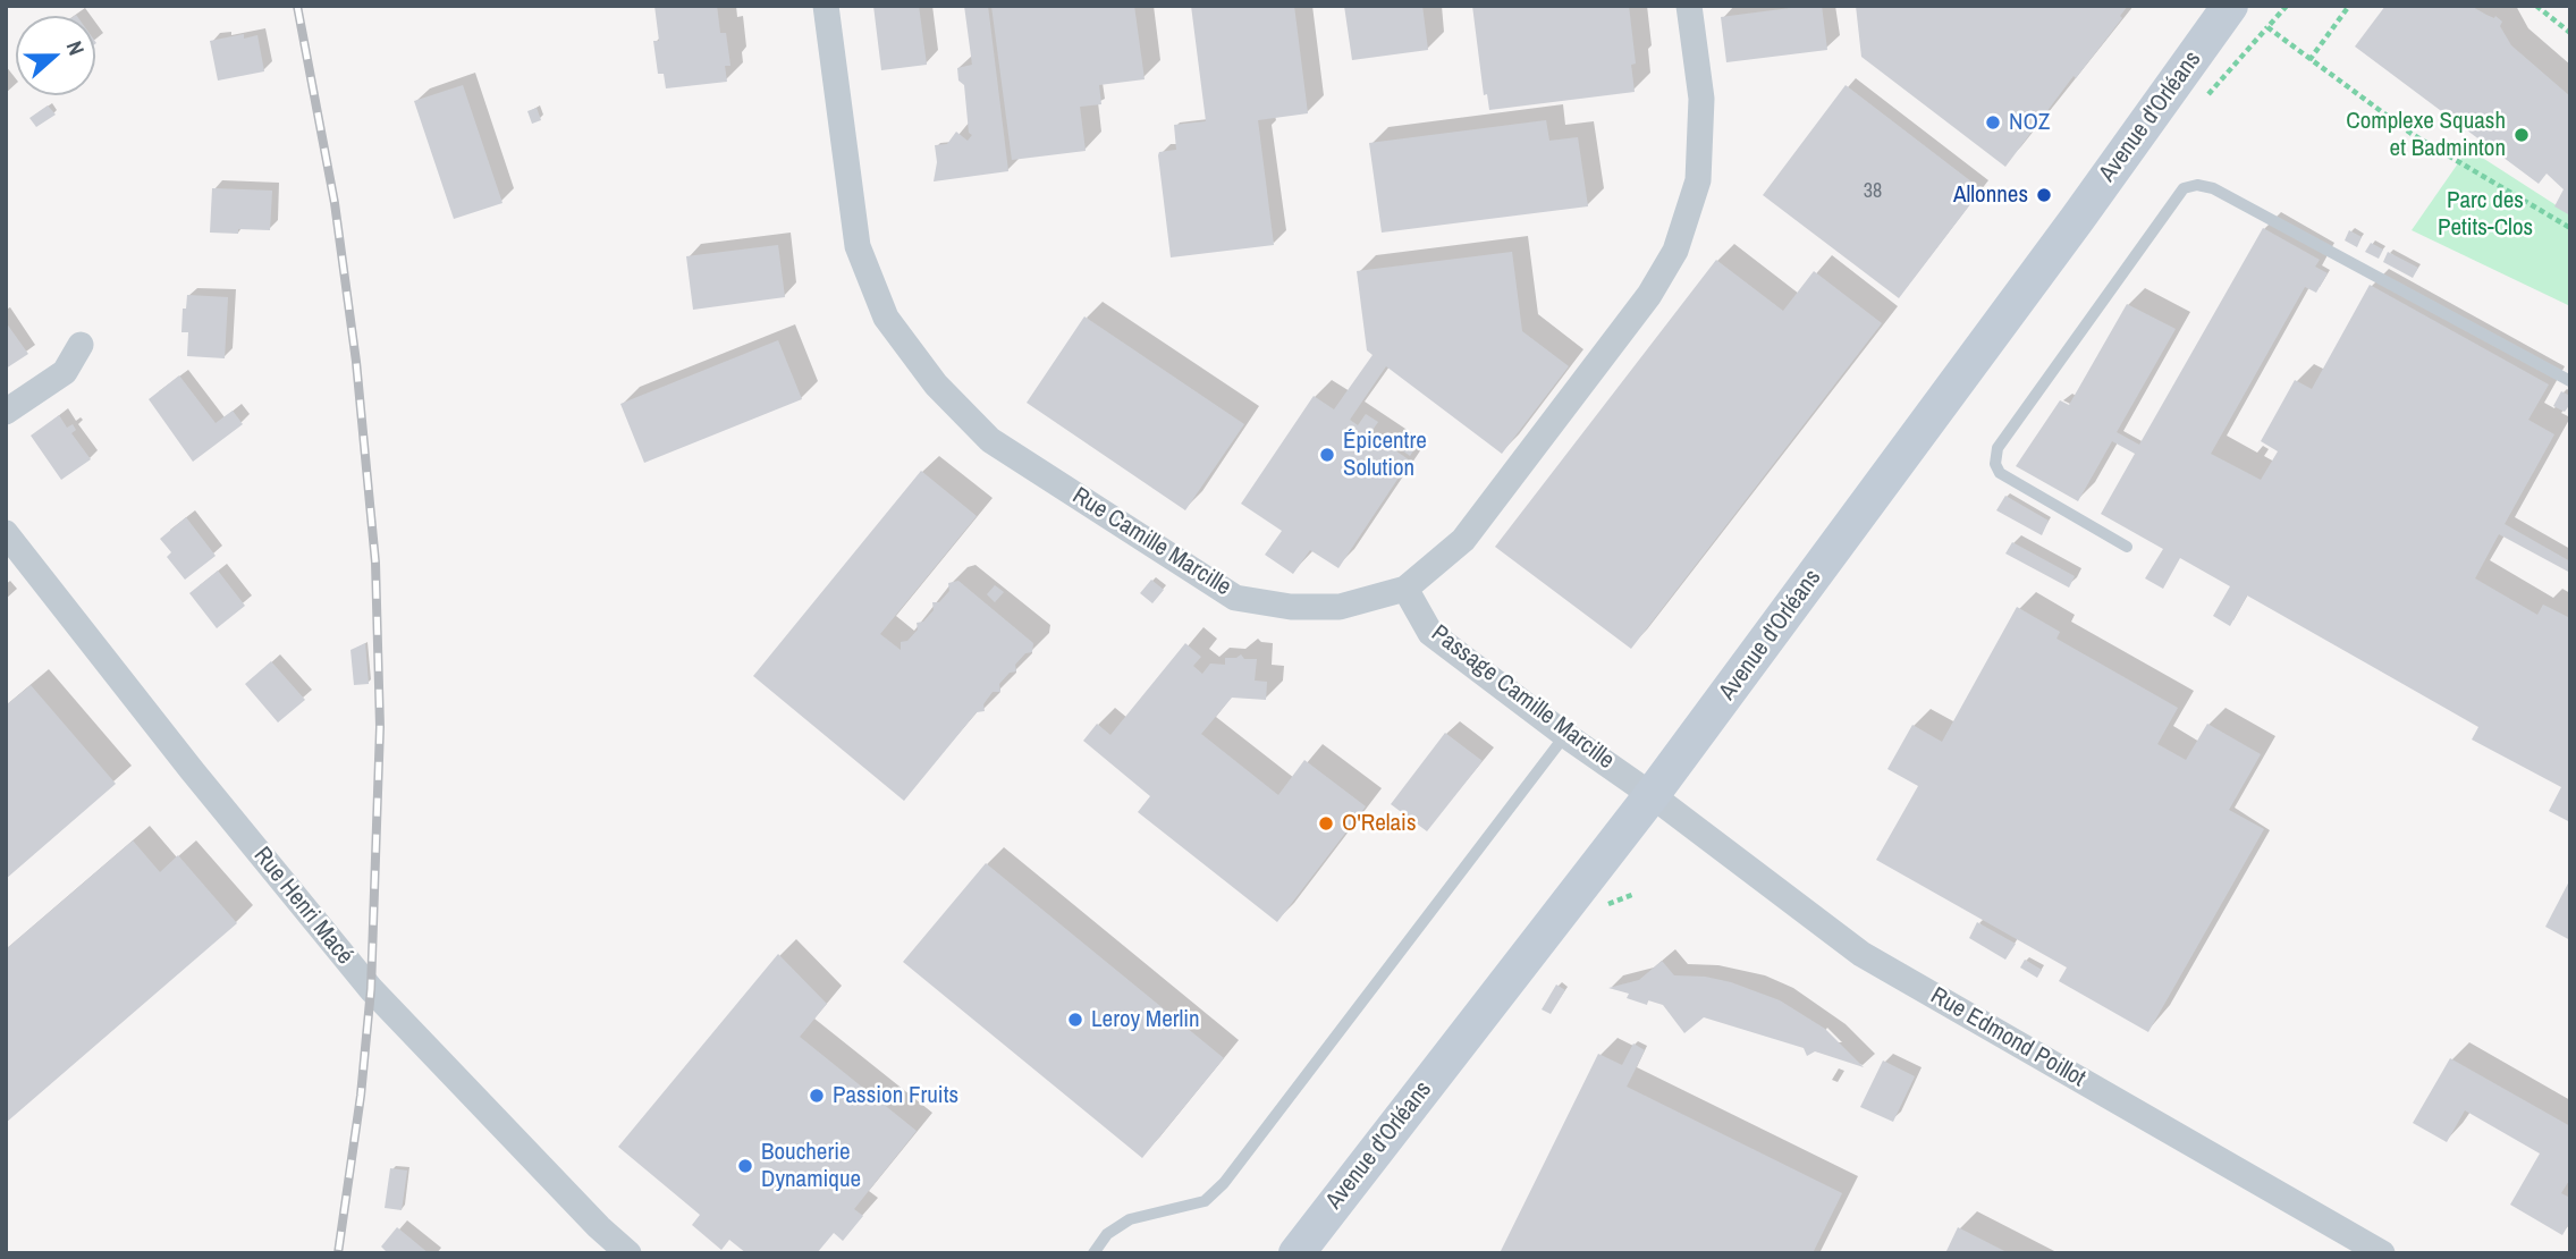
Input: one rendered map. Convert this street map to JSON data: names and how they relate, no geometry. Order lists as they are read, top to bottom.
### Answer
{
  "streets": {
    "main road": ["Avenue d'Orléans"],
    "street": [
      "Rue Camille Marcille",
      "Passage Camille Marcille",
      "Rue Henri Macé",
      "Rue Edmond Poillot"
    ]
  },
  "crossings": [
    ["Avenue d'Orléans", "Passage Camille Marcille"],
    ["Avenue d'Orléans", "Rue Edmond Poillot"],
    ["Rue Camille Marcille", "Passage Camille Marcille"],
    ["Passage Camille Marcille", "Rue Edmond Poillot"]
  ],
  "parks": ["Parc des Petits-Clos"],
  "places": [
    "NOZ",
    "Complexe Squash et Badminton",
    "Allonnes",
    "Épicentre Solution",
    "O'Relais",
    "Leroy Merlin",
    "Passion Fruits",
    "Boucherie Dynamique"
  ],
  "house_numbers": ["38"],
  "north": "right"
}
